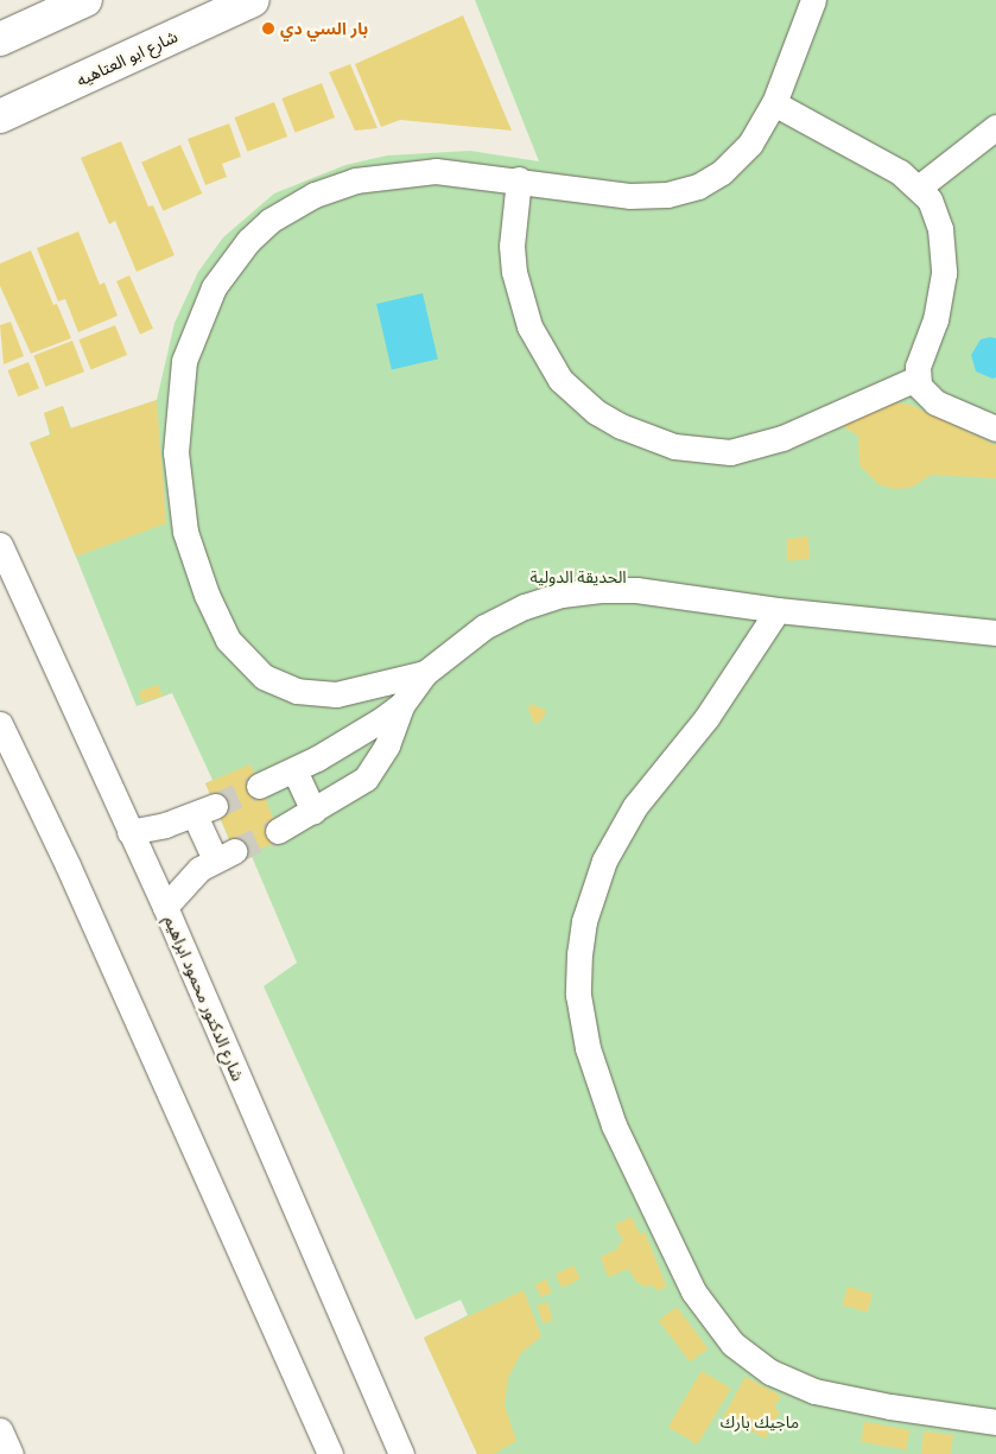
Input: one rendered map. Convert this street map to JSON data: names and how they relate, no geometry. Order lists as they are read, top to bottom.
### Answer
{
  "streets": {
    "main road": ["شارع ابو العتاهيه"],
    "street": ["شارع الدكتور محمود ابراهيم"]
  },
  "parks": ["الحديقة الدولية", "ماجيك بارك"],
  "places": ["بار السي دي"]
}
